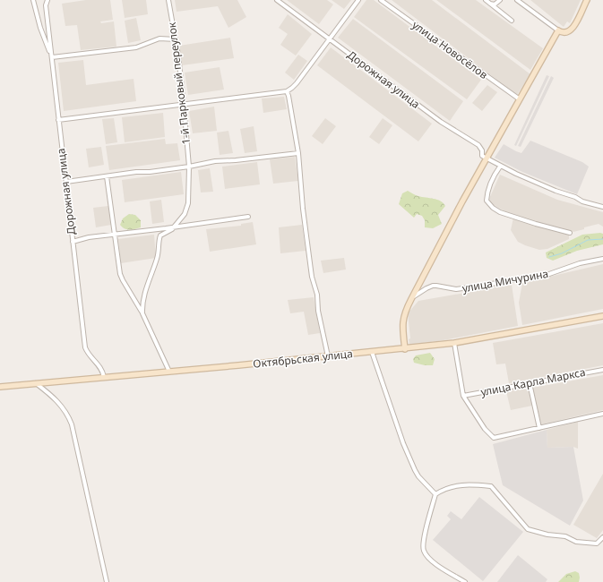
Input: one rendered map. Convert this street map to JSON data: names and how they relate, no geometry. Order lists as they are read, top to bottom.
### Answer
{
  "streets": {
    "street": [
      "улица Новосёлов",
      "Дорожная улица",
      "1-й Парковый переулок",
      "улица Мичурина",
      "Октябрьская улица",
      "улица Карла Маркса"
    ]
  },
  "crossings": [
    ["Дорожная улица", "Октябрьская улица"]
  ]
}
